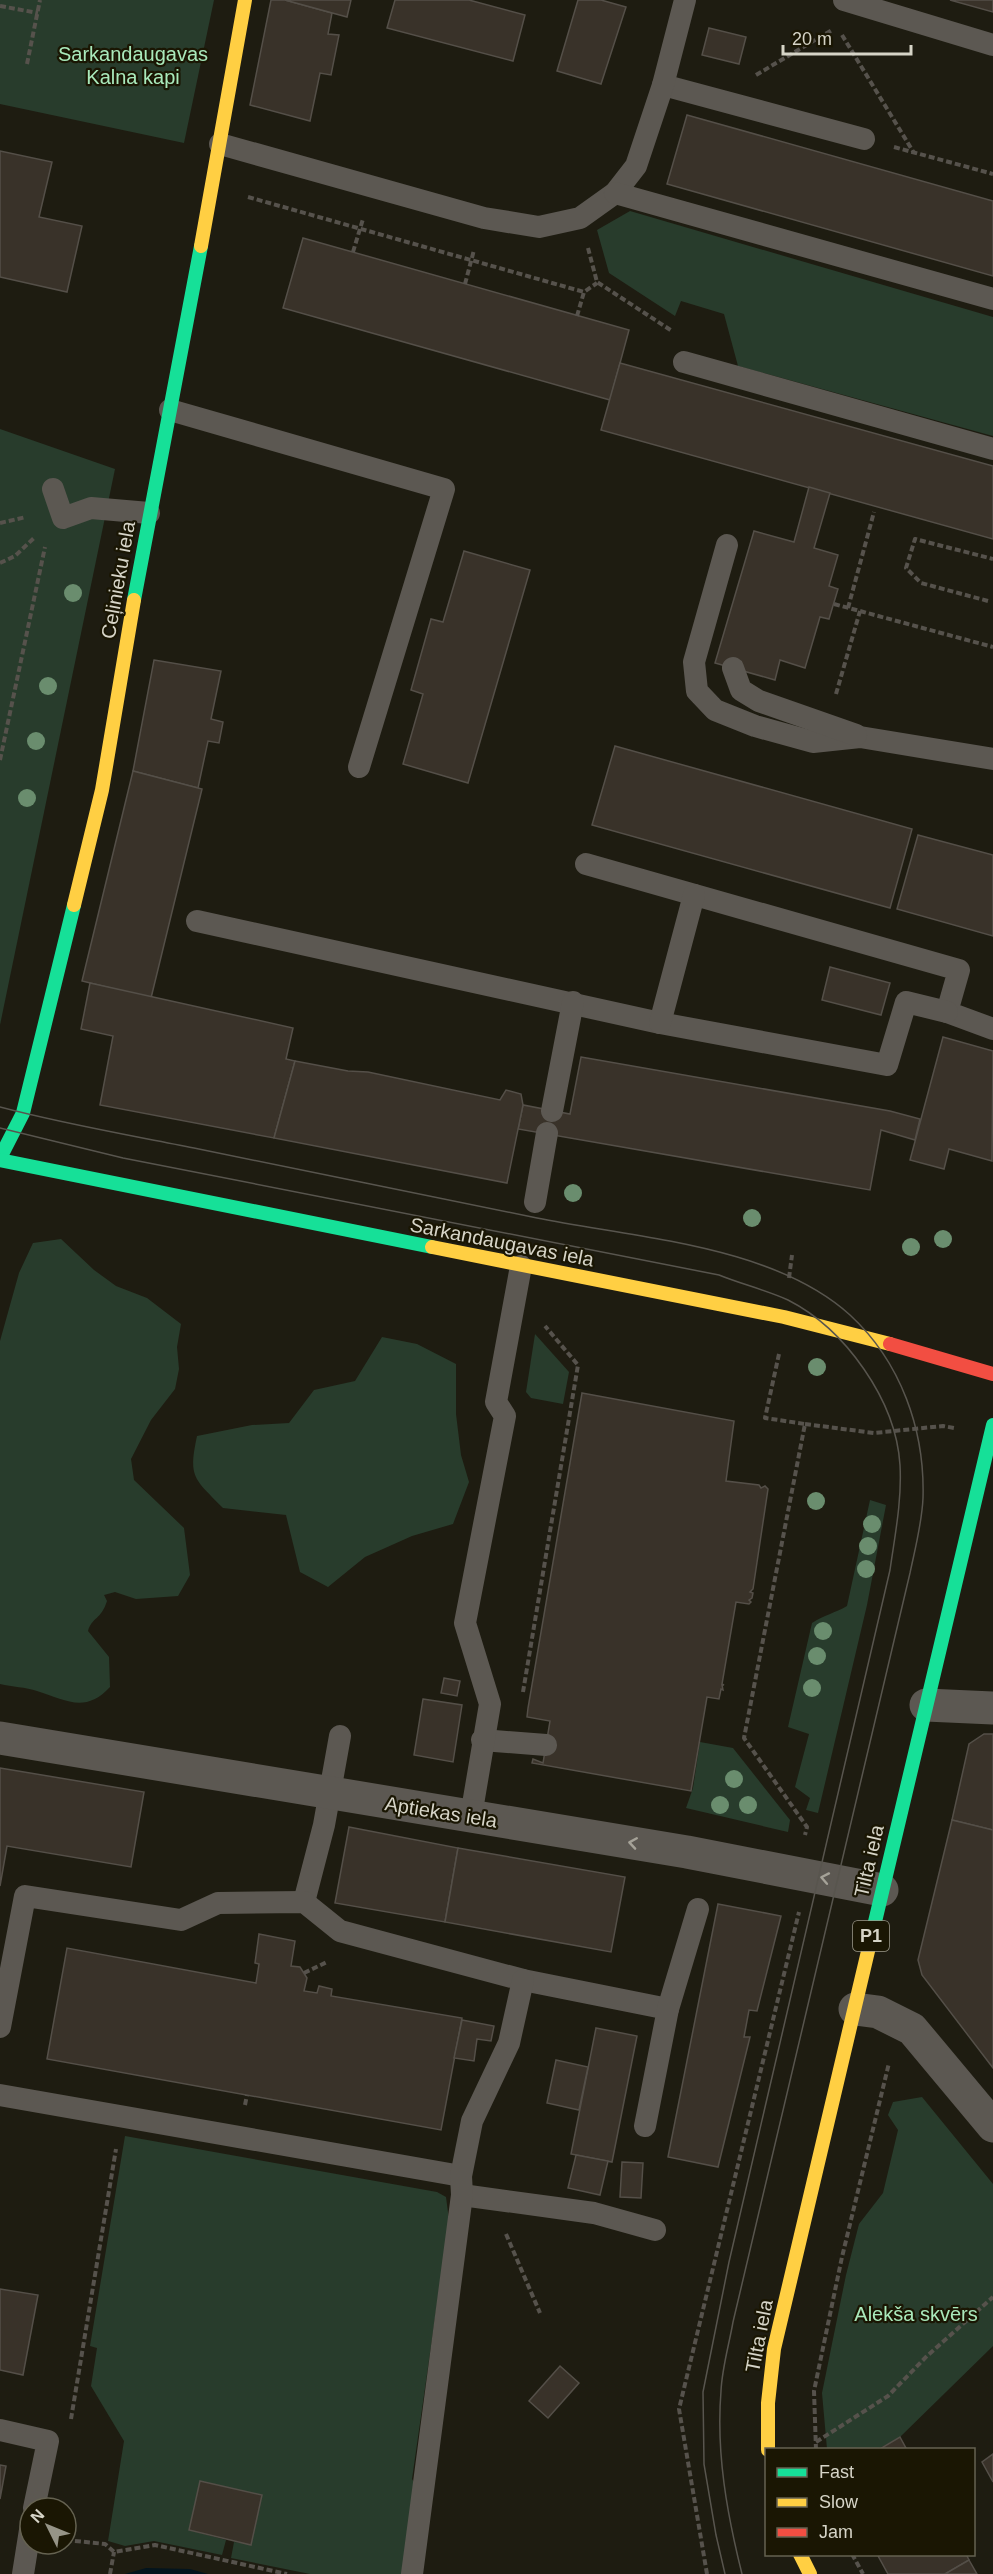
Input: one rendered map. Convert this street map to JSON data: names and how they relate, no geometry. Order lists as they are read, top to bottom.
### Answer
{
  "streets": {
    "street": [
      "Ceļinieku iela",
      "Sarkandaugavas iela",
      "Aptiekas iela",
      "Tilta iela",
      "P1"
    ]
  },
  "crossings": [
    ["Ceļinieku iela", "Sarkandaugavas iela"],
    ["Aptiekas iela", "Tilta iela"]
  ],
  "one_way": ["Aptiekas iela"],
  "parks": ["Sarkandaugavas Kalna kapi", "Alekša skvērs"],
  "legend": ["Fast", "Slow", "Jam"],
  "scale_bar": "20 m",
  "north": "top left"
}
